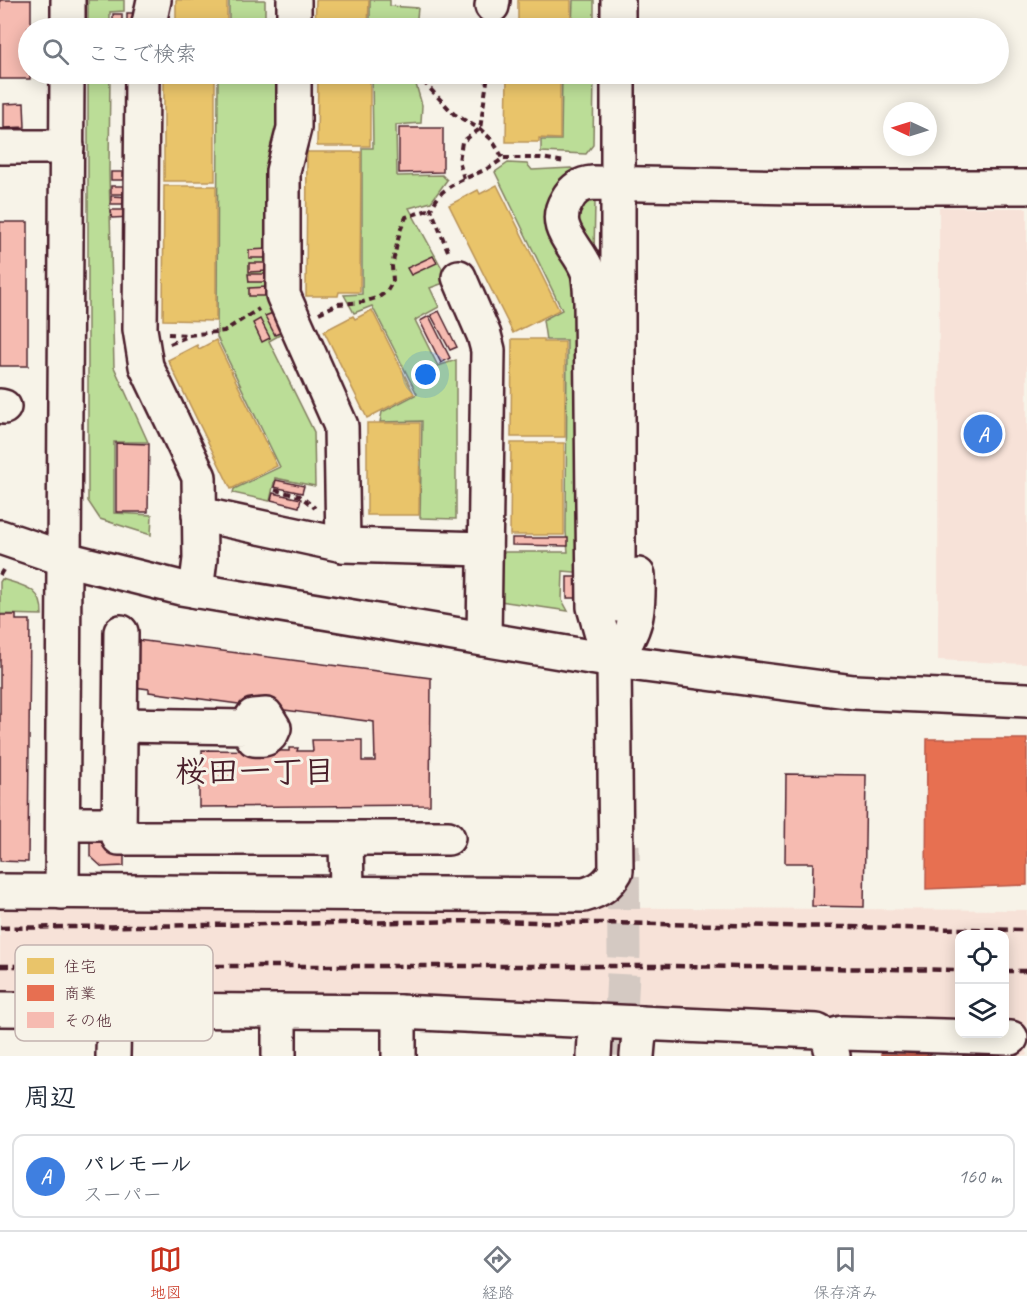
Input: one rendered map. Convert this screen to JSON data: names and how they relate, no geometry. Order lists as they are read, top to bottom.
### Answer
{
  "districts": ["桜田一丁目"],
  "legend": ["住宅", "商業", "その他"],
  "north": "left",
  "page": {
    "search": "ここで検索",
    "pins": "A",
    "heading": "周辺",
    "list": [
      {
        "mark": "A",
        "name": "パレモール",
        "note": "スーパー",
        "value": "160 m"
      }
    ],
    "nav": ["地図", "経路", "保存済み"]
  }
}
